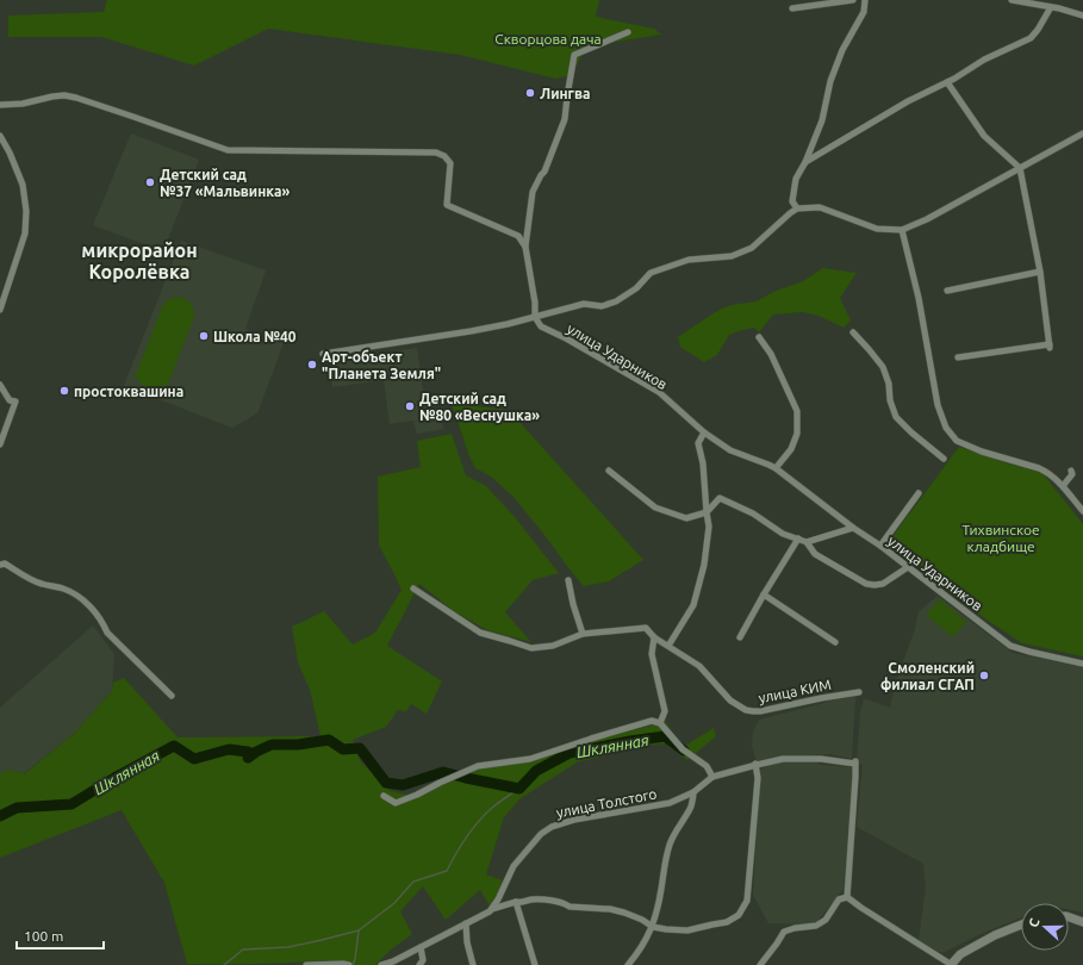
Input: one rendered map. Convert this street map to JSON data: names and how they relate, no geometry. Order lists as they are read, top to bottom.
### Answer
{
  "streets": {
    "street": ["улица Ударников", "улица КИМ", "улица Толстого"]
  },
  "districts": ["микрорайон Королёвка"],
  "water": ["Шклянная"],
  "parks": ["Скворцова дача", "Тихвинское кладбище"],
  "places": [
    "Лингва",
    "Детский сад №37 «Мальвинка»",
    "Школа №40",
    "Арт-объект \"Планета Земля\"",
    "простоквашина",
    "Детский сад №80 «Веснушка»",
    "Смоленский филиал СГАП"
  ],
  "scale_bar": "100 m",
  "north": "left"
}
